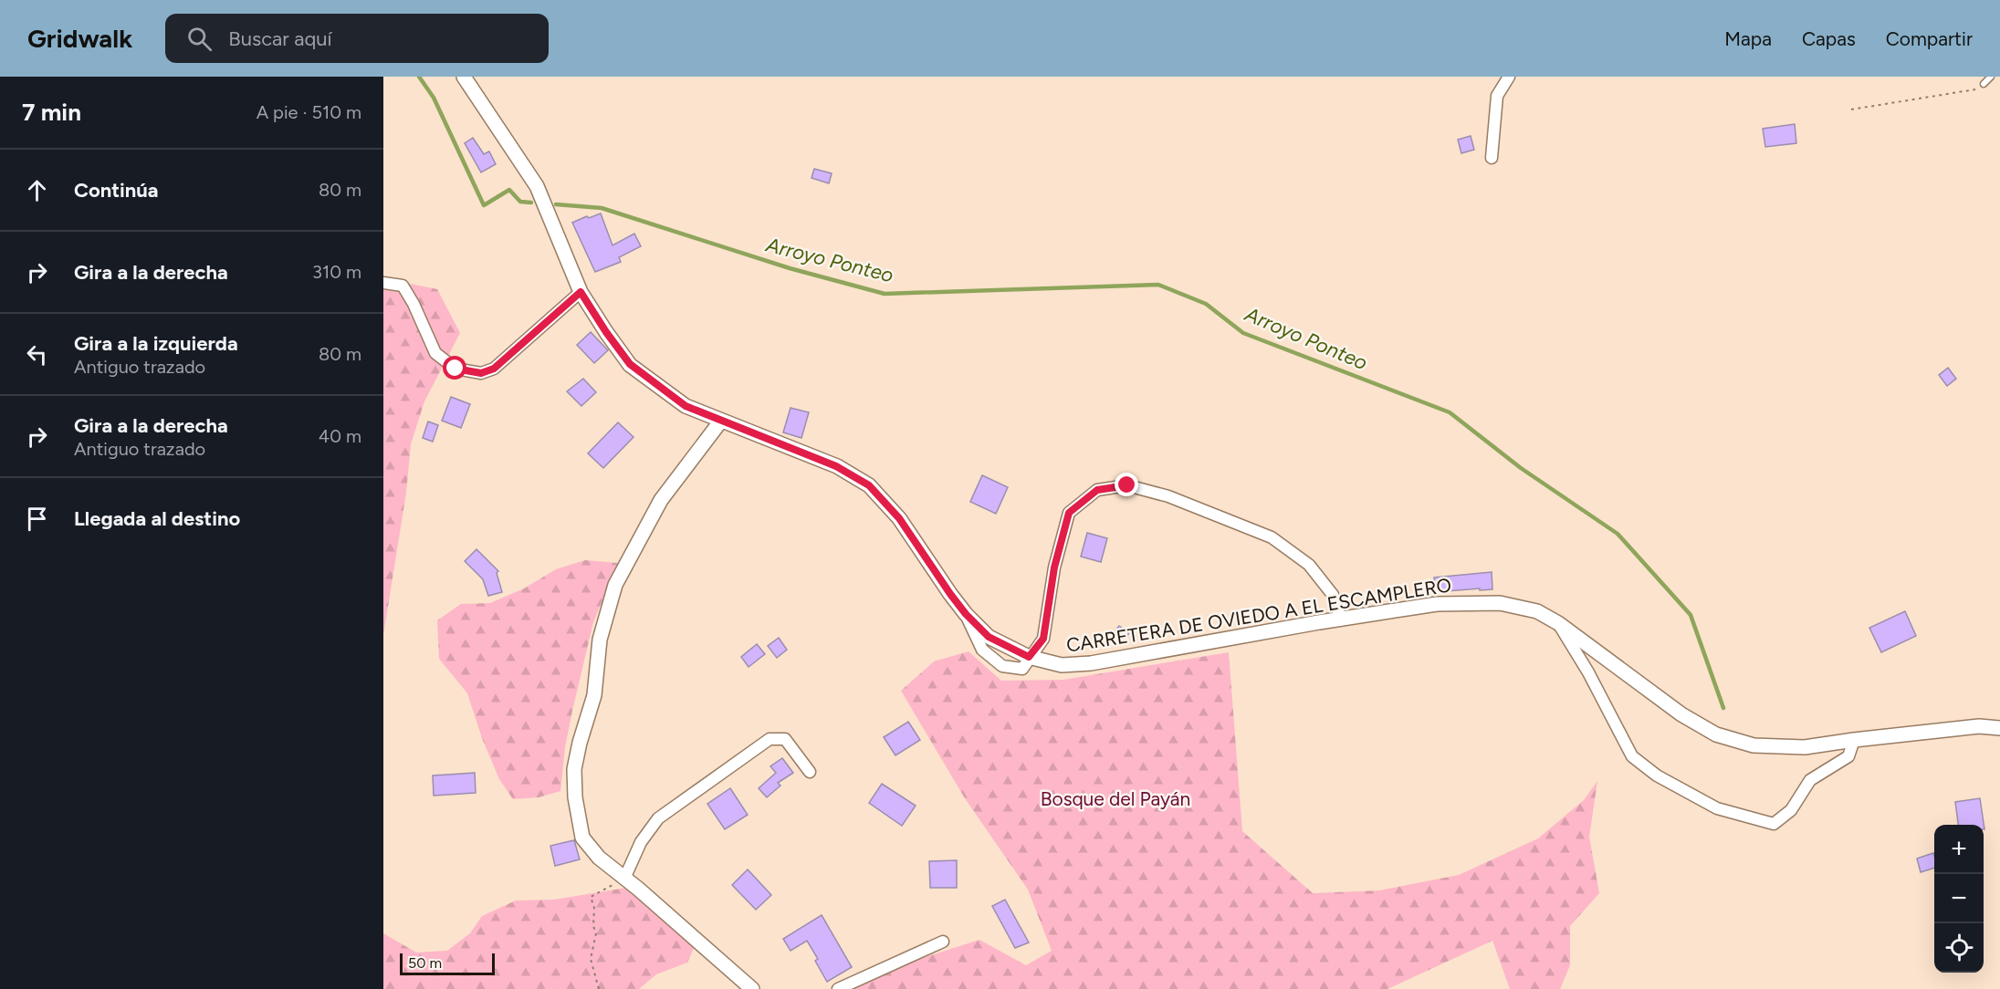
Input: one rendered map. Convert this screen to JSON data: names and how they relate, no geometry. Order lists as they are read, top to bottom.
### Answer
{
  "streets": {
    "street": ["CARRETERA DE OVIEDO A EL ESCAMPLERO"]
  },
  "water": ["Arroyo Ponteo"],
  "parks": ["Bosque del Payán"],
  "scale_bar": "50 m",
  "page": {
    "header": "Gridwalk",
    "search": "Buscar aquí",
    "nav": ["Mapa", "Capas", "Compartir"],
    "heading": ["7 min", "A pie · 510 m"],
    "list": [
      ["Continúa", "80 m"],
      ["Gira a la derecha", "310 m"],
      ["Gira a la izquierda", "Antiguo trazado", "80 m"],
      ["Gira a la derecha", "Antiguo trazado", "40 m"],
      "Llegada al destino"
    ],
    "map_buttons": ["+", "−"],
    "scale": "50 m"
  }
}
